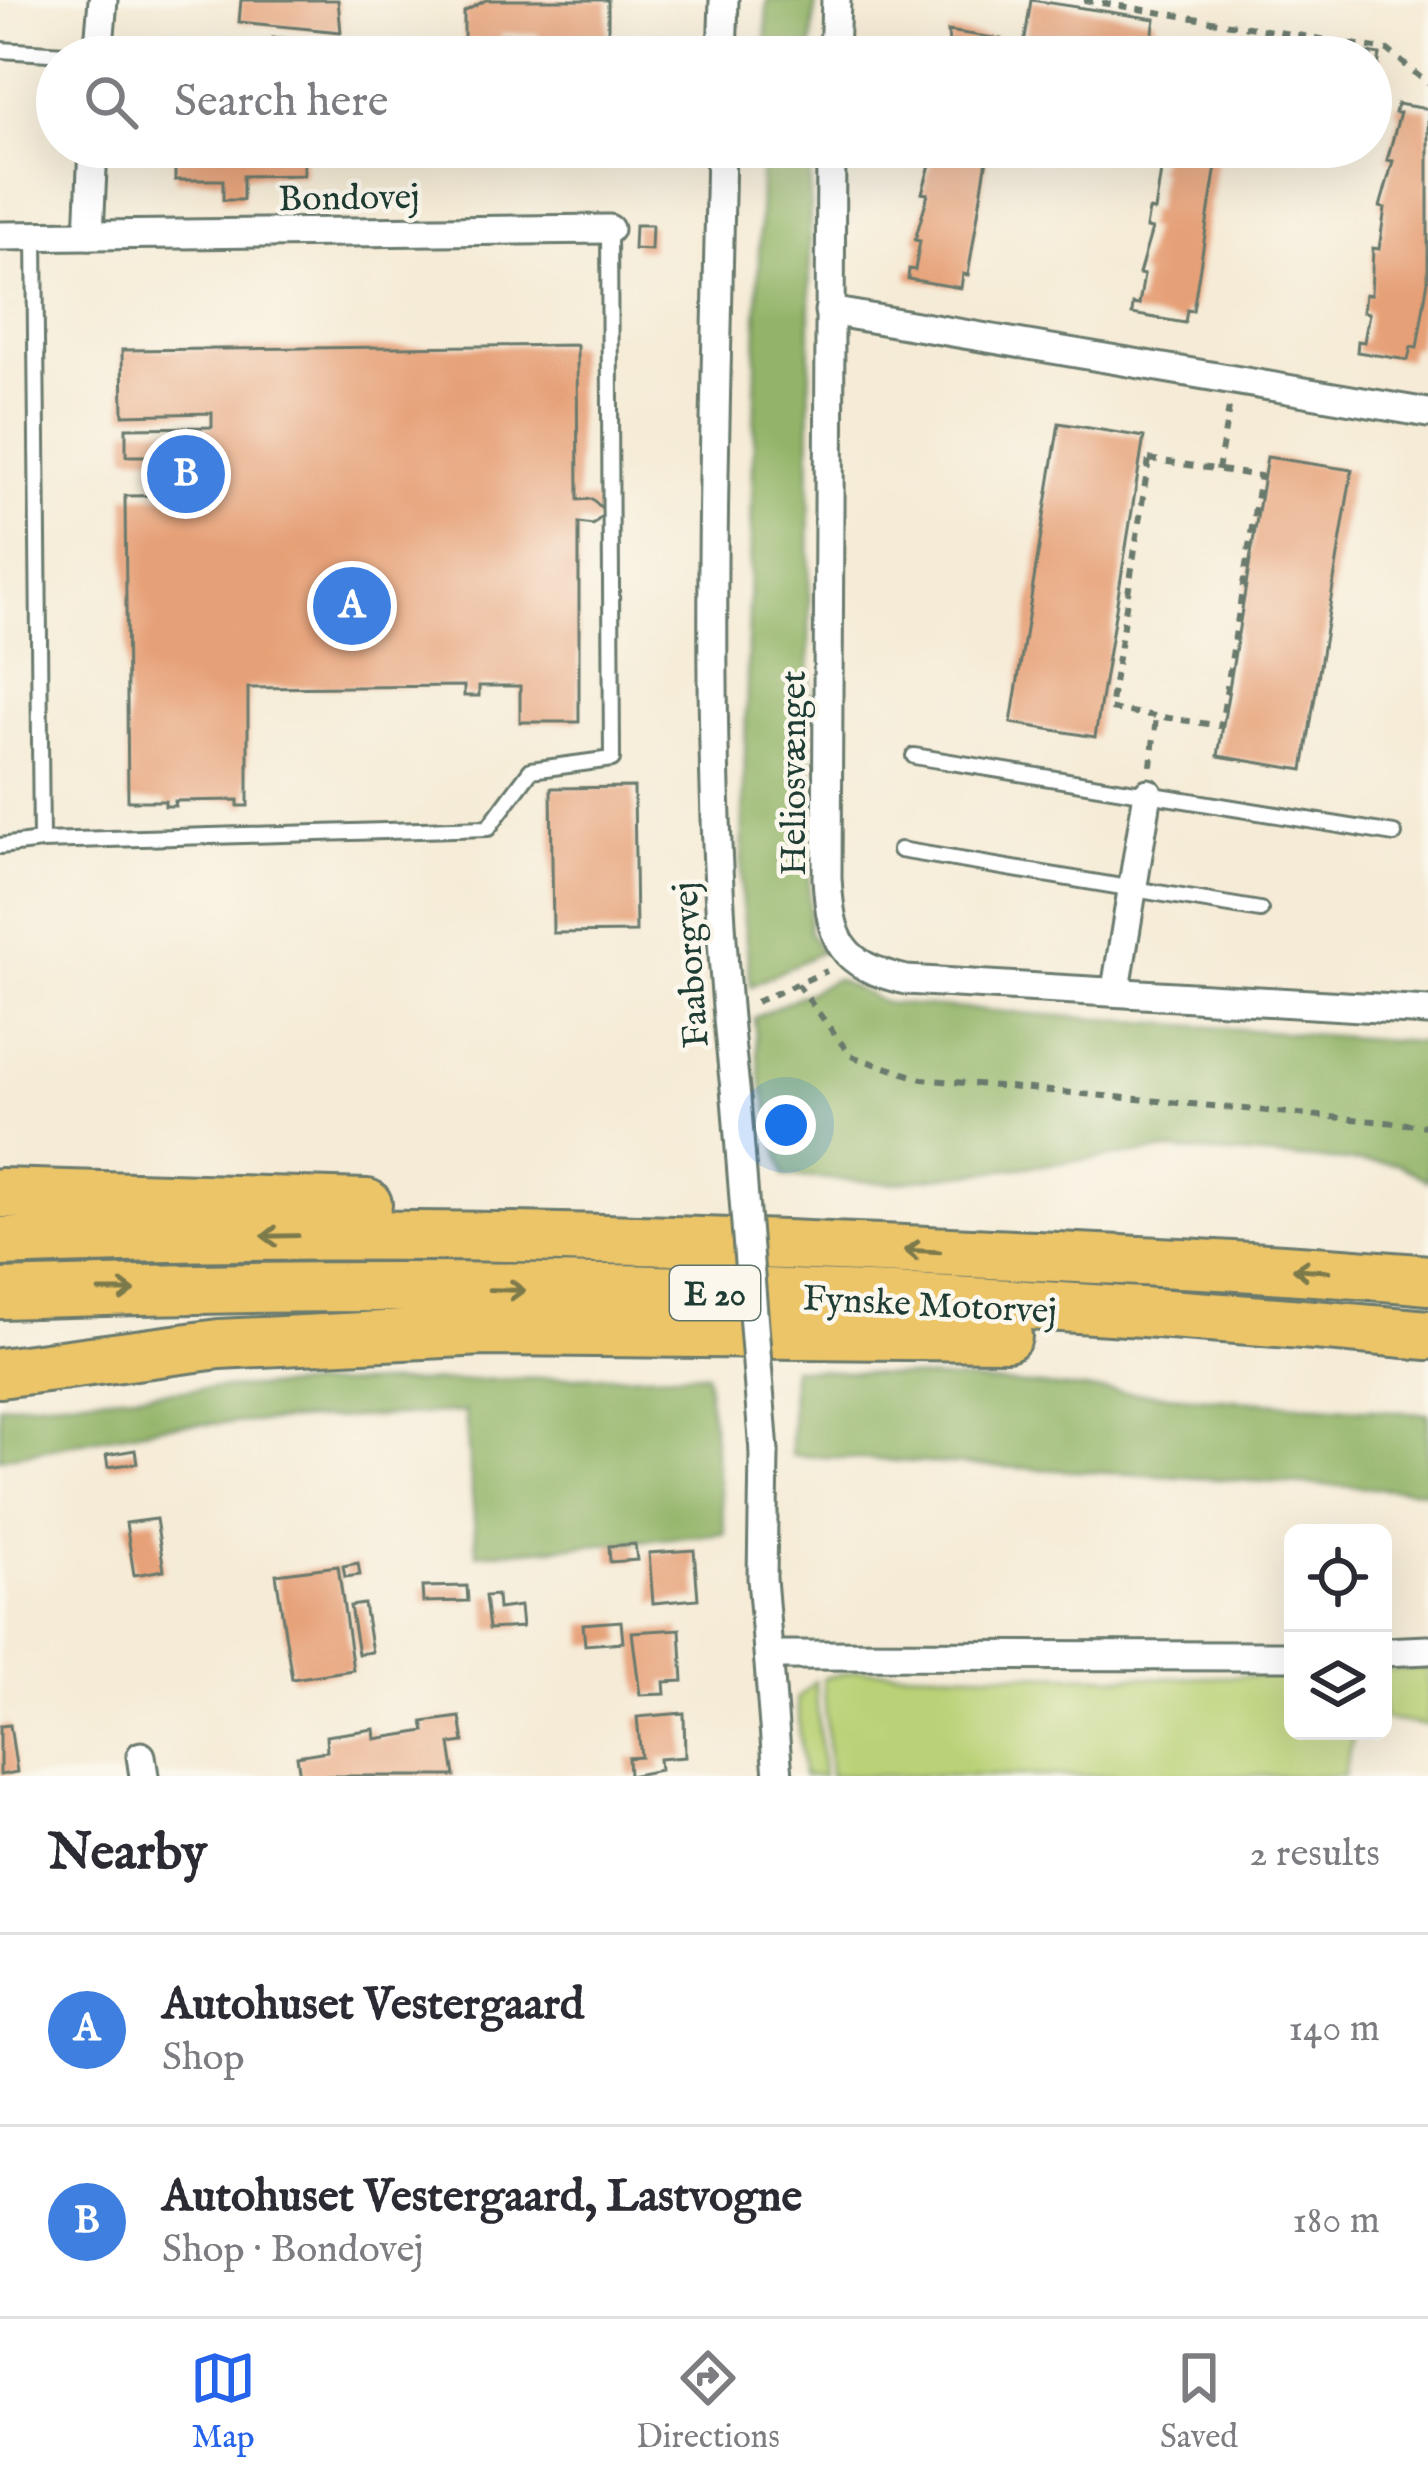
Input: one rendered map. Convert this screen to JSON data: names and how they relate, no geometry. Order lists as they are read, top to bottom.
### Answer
{
  "streets": {
    "highway": ["E 20", "Fynske Motorvej"],
    "street": ["Bondovej", "Heliosvænget", "Faaborgvej"]
  },
  "page": {
    "search": "Search here",
    "pins": ["B", "A"],
    "heading": ["Nearby", "2 results"],
    "list": [
      {
        "mark": "A",
        "name": "Autohuset Vestergaard",
        "note": "Shop",
        "value": "140 m"
      },
      {
        "mark": "B",
        "name": "Autohuset Vestergaard, Lastvogne",
        "note": "Shop · Bondovej",
        "value": "180 m"
      }
    ],
    "nav": ["Map", "Directions", "Saved"]
  }
}
